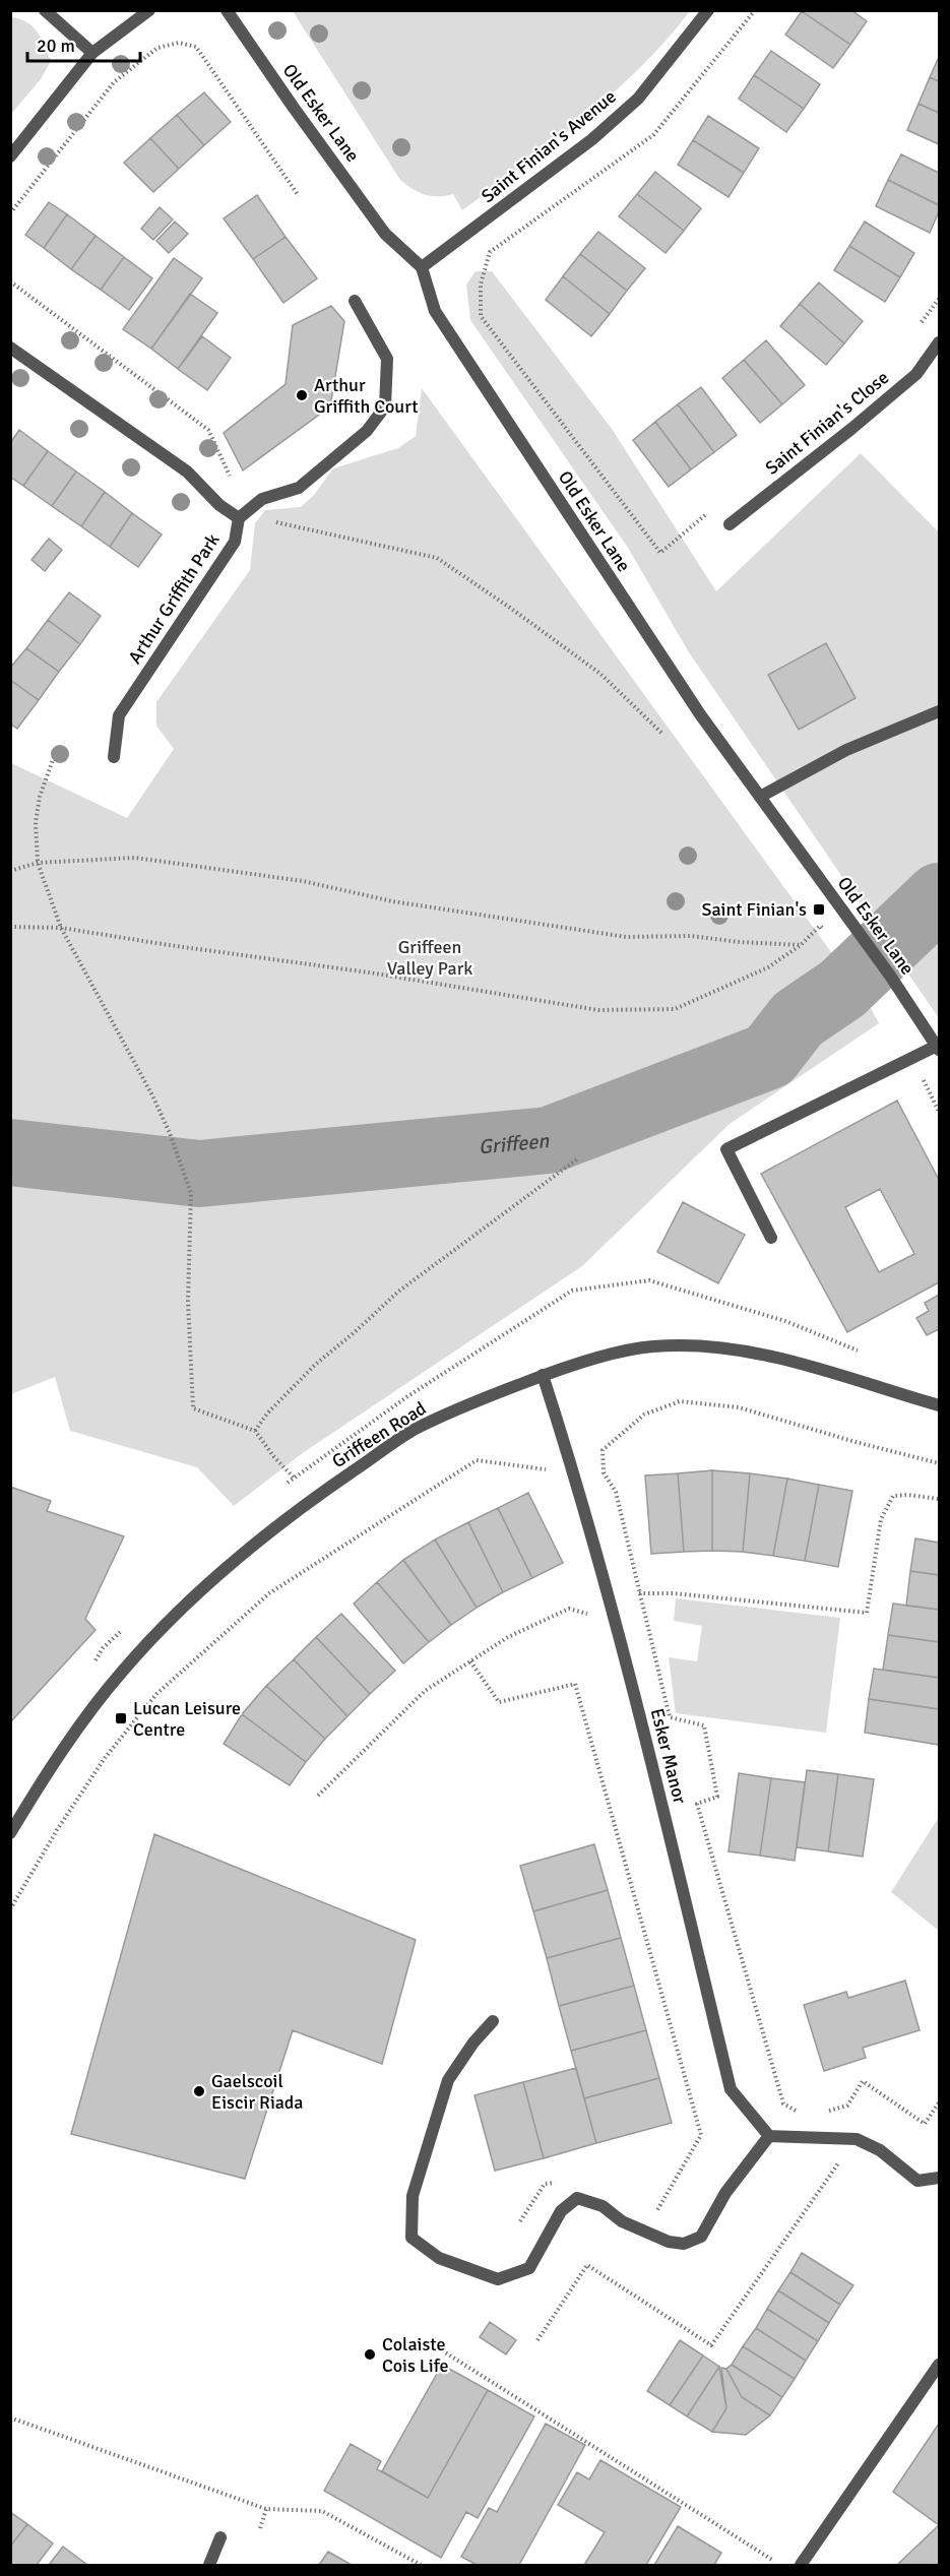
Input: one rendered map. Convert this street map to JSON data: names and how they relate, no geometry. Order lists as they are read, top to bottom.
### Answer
{
  "streets": {
    "street": [
      "Old Esker Lane",
      "Saint Finian's Avenue",
      "Saint Finian's Close",
      "Arthur Griffith Park",
      "Griffeen Road",
      "Esker Manor"
    ]
  },
  "crossings": [
    ["Old Esker Lane", "Saint Finian's Avenue"],
    ["Griffeen Road", "Esker Manor"]
  ],
  "water": ["Griffeen"],
  "parks": ["Griffeen Valley Park"],
  "places": {
    "other": ["Arthur Griffith Court", "Gaelscoil Eiscir Riada", "Colaiste Cois Life"],
    "transit": ["Saint Finian's", "Lucan Leisure Centre"]
  },
  "scale_bar": "20 m"
}
